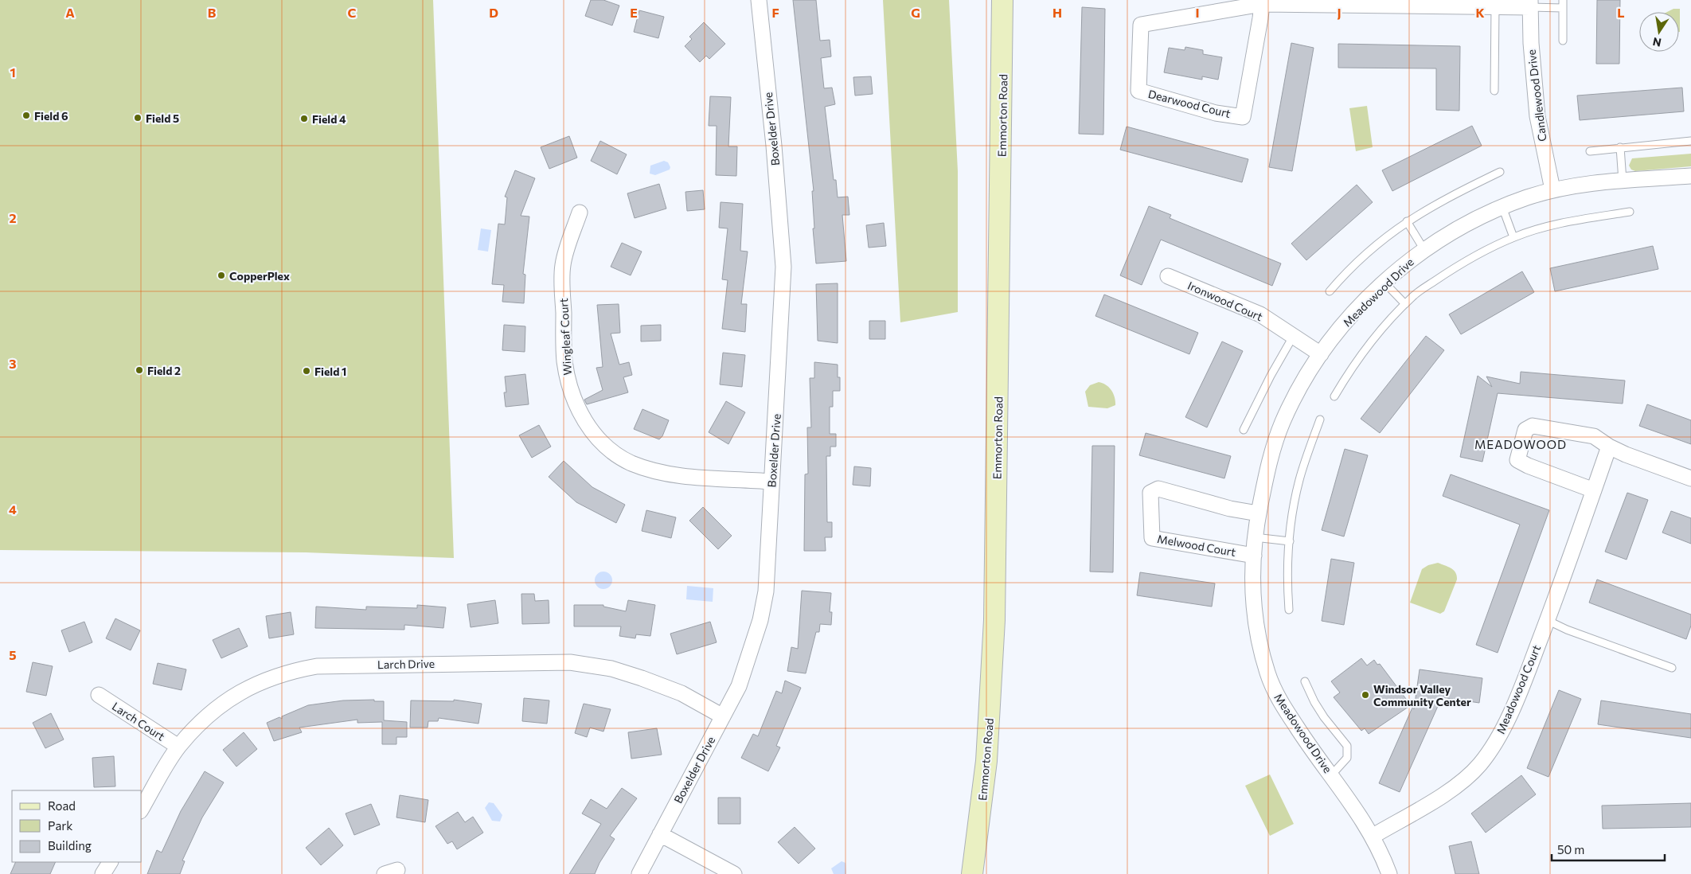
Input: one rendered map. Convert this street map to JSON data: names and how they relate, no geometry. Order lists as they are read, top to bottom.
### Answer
{
  "streets": {
    "main road": ["Emmorton Road"],
    "street": [
      "Candlewood Drive",
      "Dearwood Court",
      "Boxelder Drive",
      "Meadowood Drive",
      "Ironwood Court",
      "Wingleaf Court",
      "Melwood Court",
      "Larch Drive",
      "Meadowood Court",
      "Larch Court"
    ]
  },
  "crossings": [
    ["Candlewood Drive", "Dearwood Court"],
    ["Candlewood Drive", "Meadowood Drive"],
    ["Boxelder Drive", "Wingleaf Court"],
    ["Boxelder Drive", "Larch Drive"],
    ["Meadowood Drive", "Ironwood Court"],
    ["Meadowood Drive", "Melwood Court"],
    ["Meadowood Drive", "Meadowood Court"],
    ["Larch Drive", "Larch Court"]
  ],
  "districts": ["MEADOWOOD"],
  "places": [
    "Field 6",
    "Field 5",
    "Field 4",
    "CopperPlex",
    "Field 2",
    "Field 1",
    "Windsor Valley Community Center"
  ],
  "legend": ["Road", "Park", "Building"],
  "scale_bar": "50 m",
  "north": "bottom",
  "grid": {
    "columns": [
      "A",
      "B",
      "C",
      "D",
      "E",
      "F",
      "G",
      "H",
      "I",
      "J",
      "K",
      "L"
    ],
    "rows": [
      "1",
      "2",
      "3",
      "4",
      "5"
    ]
  }
}
